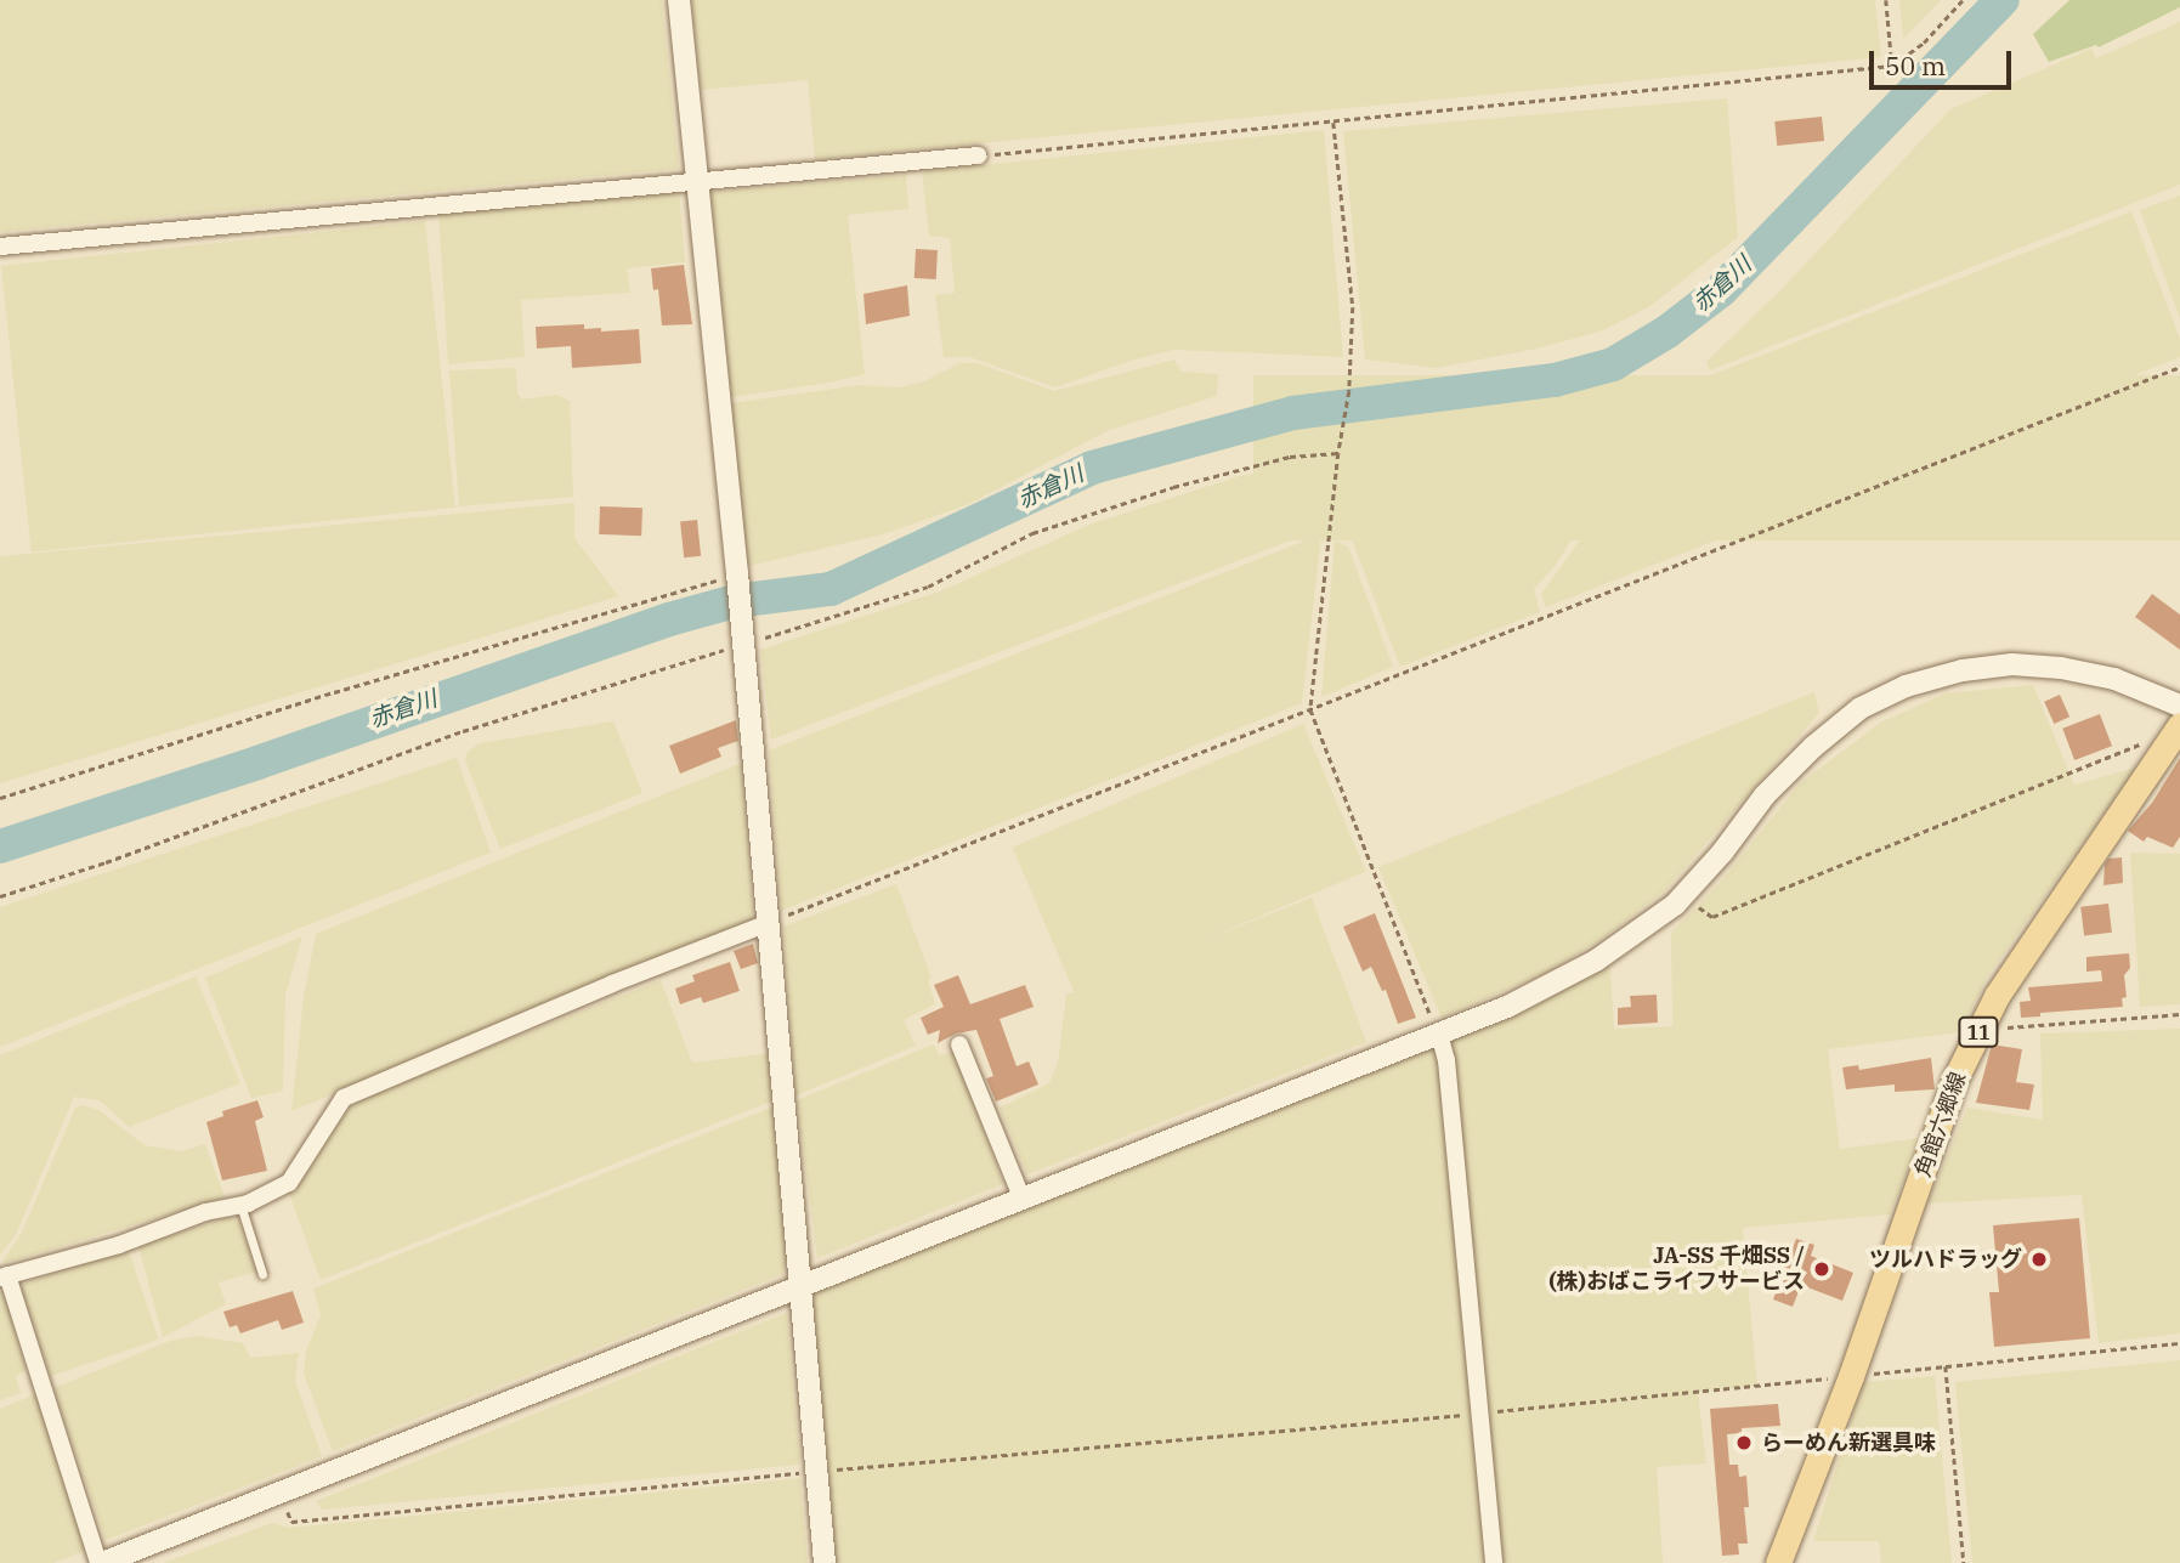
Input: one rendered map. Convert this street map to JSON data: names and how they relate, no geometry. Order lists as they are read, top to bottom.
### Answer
{
  "streets": {
    "main road": ["11", "角館六郷線"]
  },
  "water": ["赤倉川"],
  "places": ["ツルハドラッグ", "JA-SS 千畑SS / (株)おばこライフサービス", "らーめん新選具味"],
  "scale_bar": "50 m"
}
